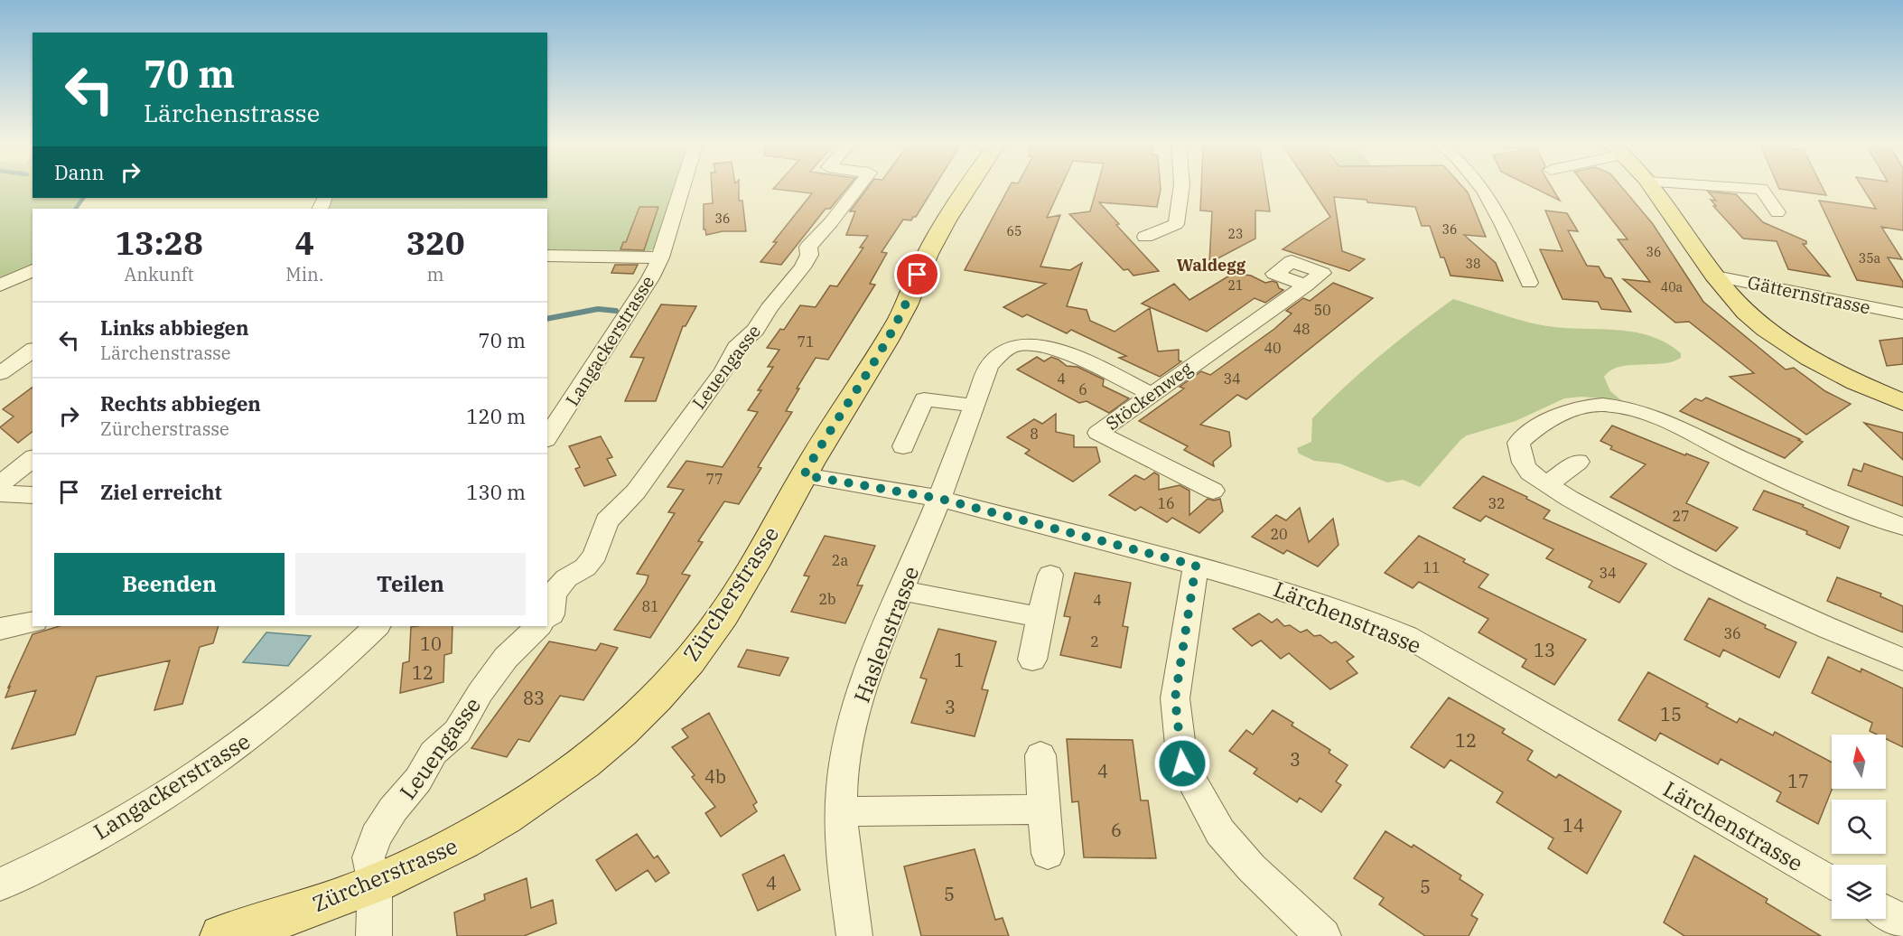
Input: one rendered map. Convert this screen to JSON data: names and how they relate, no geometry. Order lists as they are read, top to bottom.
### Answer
{
  "streets": {
    "main road": ["Zürcherstrasse"],
    "street": [
      "Gätternstrasse",
      "Langackerstrasse",
      "Leuengasse",
      "Stöckenweg",
      "Lärchenstrasse",
      "Haslenstrasse"
    ]
  },
  "crossings": [
    ["Leuengasse", "Zürcherstrasse"],
    ["Stöckenweg", "Haslenstrasse"],
    ["Zürcherstrasse", "Lärchenstrasse"],
    ["Lärchenstrasse", "Haslenstrasse"]
  ],
  "districts": ["Waldegg"],
  "house_numbers": [
    "36",
    "36",
    "65",
    "23",
    "36",
    "35a",
    "38",
    "21",
    "40a",
    "50",
    "48",
    "71",
    "40",
    "4",
    "34",
    "6",
    "8",
    "77",
    "16",
    "32",
    "27",
    "20",
    "2a",
    "11",
    "34",
    "2b",
    "4",
    "81",
    "36",
    "2",
    "10",
    "13",
    "1",
    "12",
    "83",
    "3",
    "15",
    "12",
    "3",
    "4",
    "4b",
    "17",
    "14",
    "6",
    "4",
    "5",
    "5"
  ],
  "north": "top",
  "page": {
    "turn": ["70 m", "Lärchenstrasse"],
    "then": "Dann",
    "eta": [
      "13:28",
      "Ankunft",
      "4",
      "Min.",
      "320",
      "m"
    ],
    "list": [
      {
        "name": "Links abbiegen",
        "note": "Lärchenstrasse",
        "value": "70 m"
      },
      {
        "name": "Rechts abbiegen",
        "note": "Zürcherstrasse",
        "value": "120 m"
      },
      {
        "name": "Ziel erreicht",
        "value": "130 m"
      }
    ],
    "buttons": ["Beenden", "Teilen"]
  }
}
